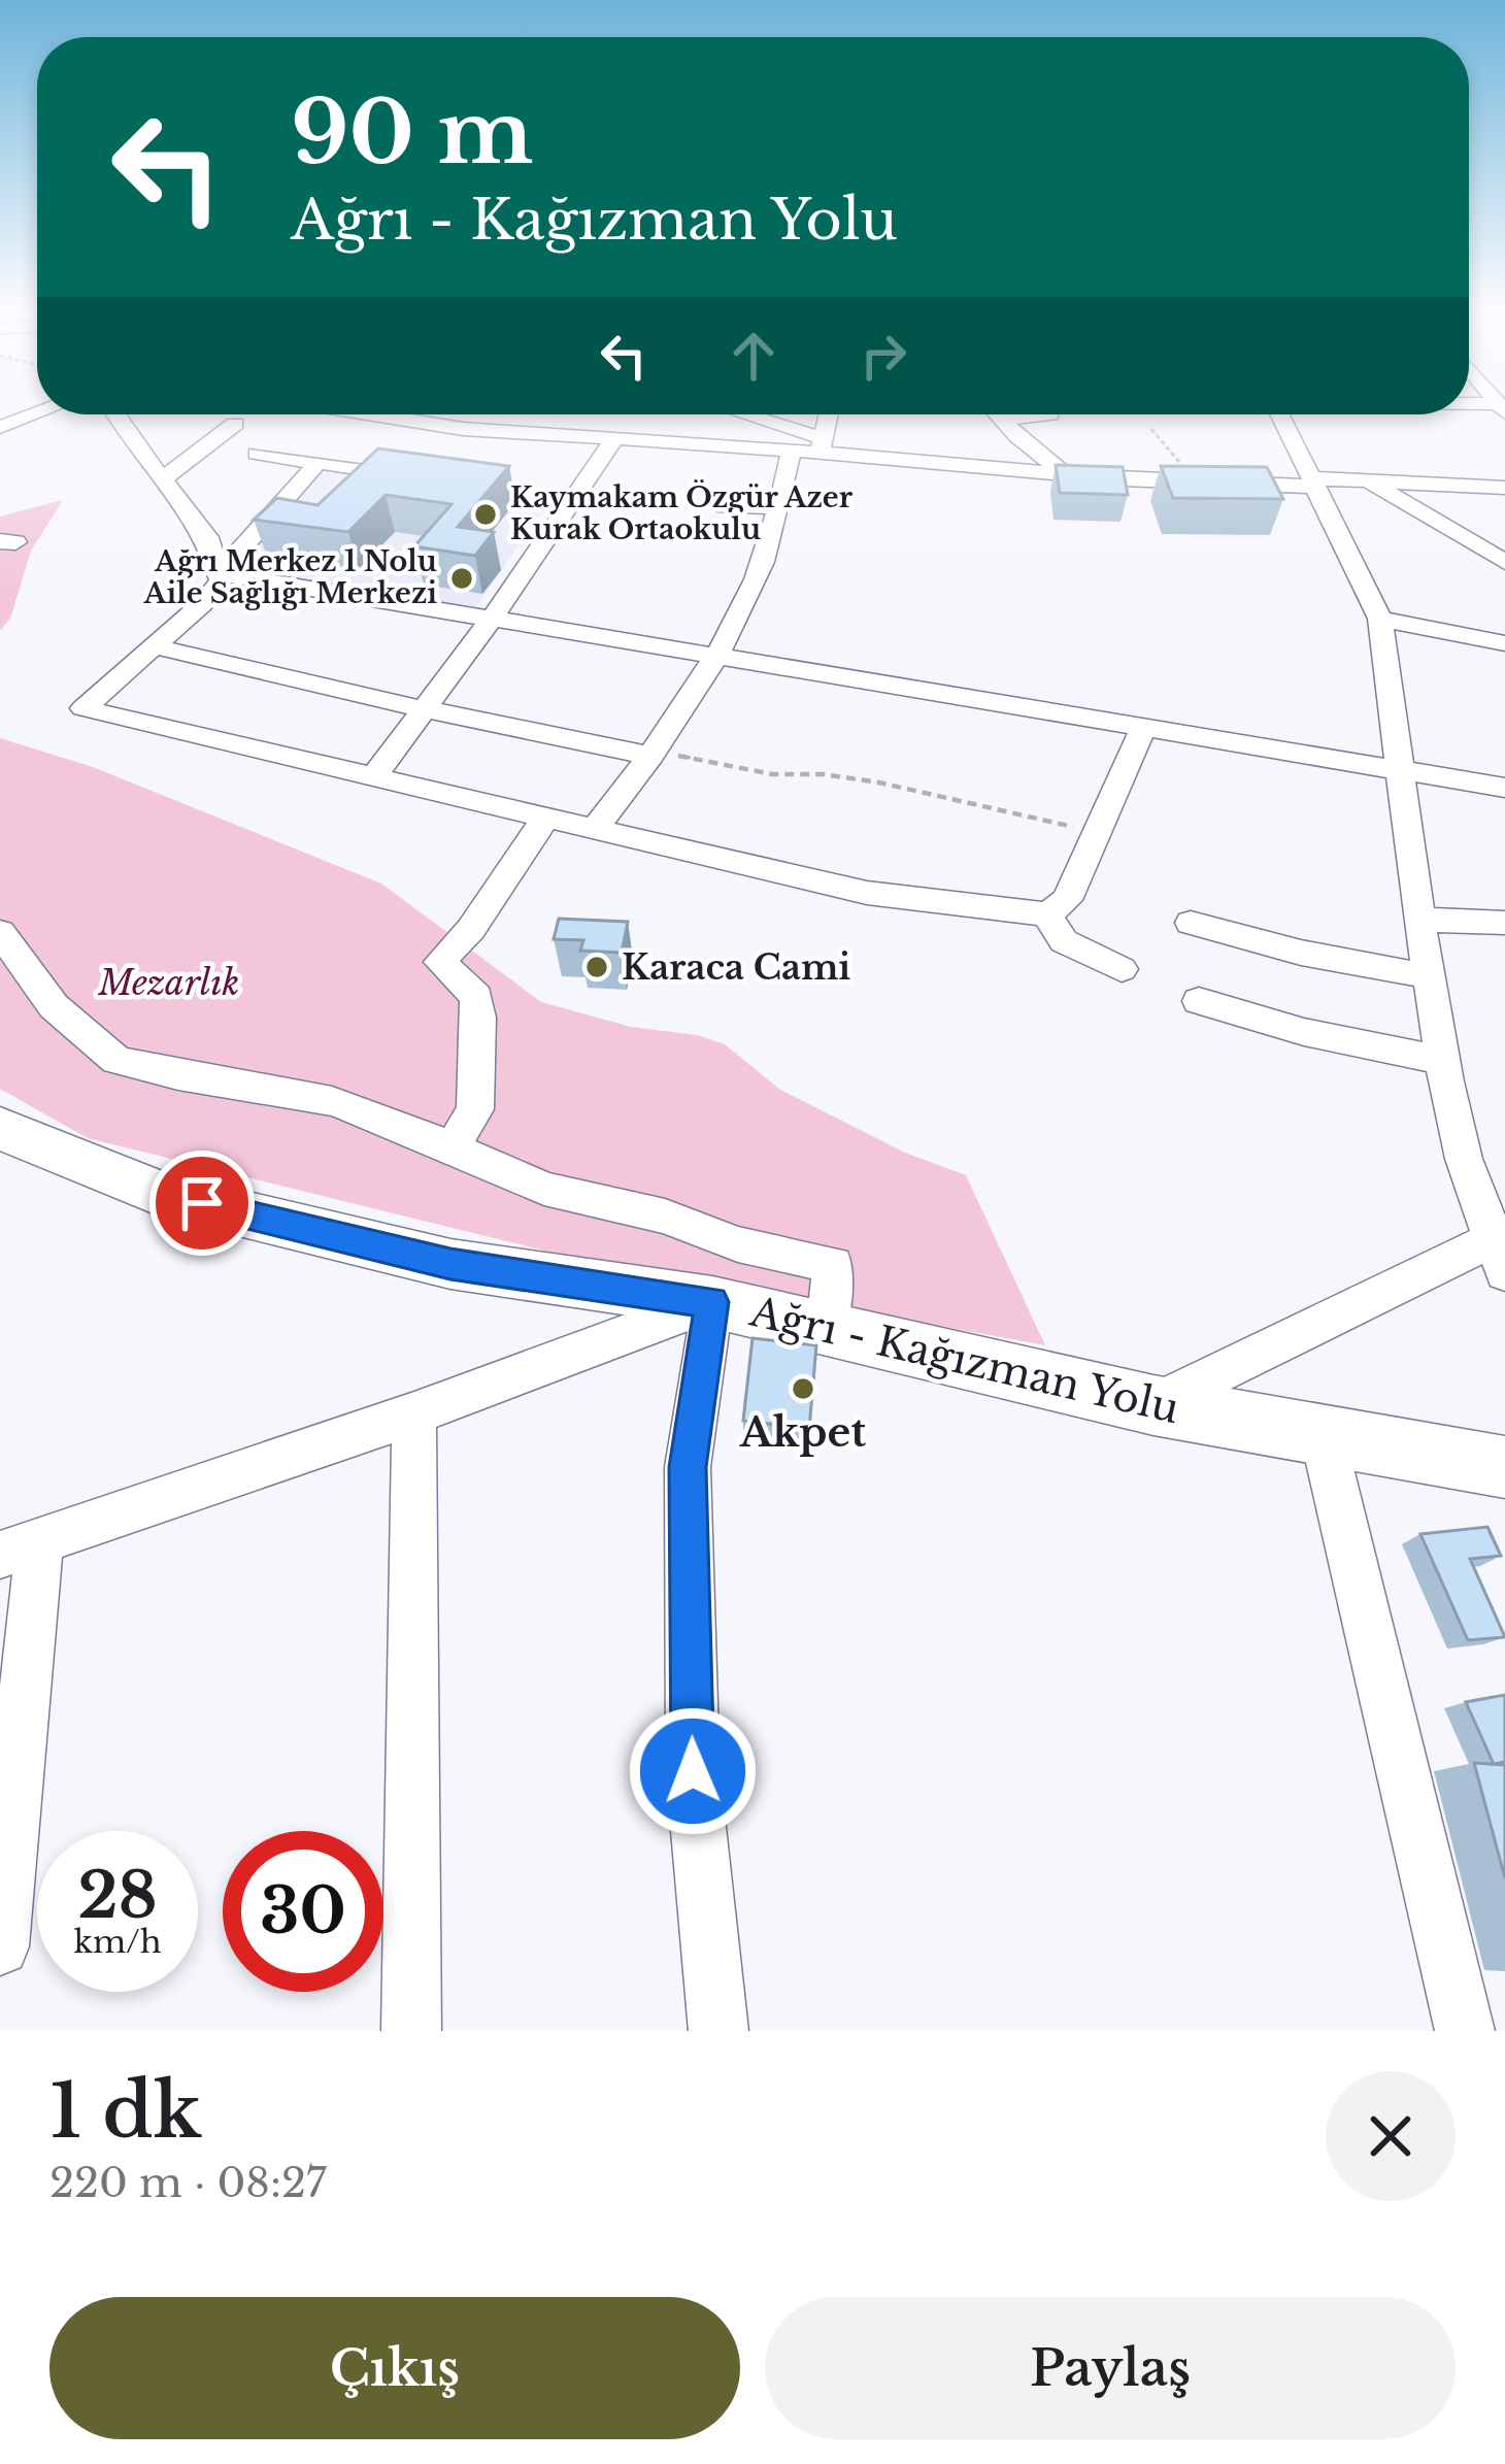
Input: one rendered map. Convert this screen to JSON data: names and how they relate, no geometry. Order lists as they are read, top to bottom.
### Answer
{
  "streets": {
    "main road": ["Ağrı - Kağızman Yolu"]
  },
  "parks": ["Mezarlık"],
  "places": [
    "Kaymakam Özgür Azer Kurak Ortaokulu",
    "Ağrı Merkez 1 Nolu Aile Sağlığı Merkezi",
    "Karaca Cami",
    "Akpet"
  ],
  "page": {
    "turn": ["90 m", "Ağrı - Kağızman Yolu"],
    "speed": "28 km/h",
    "limit": "30",
    "heading": ["1 dk", "220 m · 08:27"],
    "buttons": ["Çıkış", "Paylaş"]
  }
}
